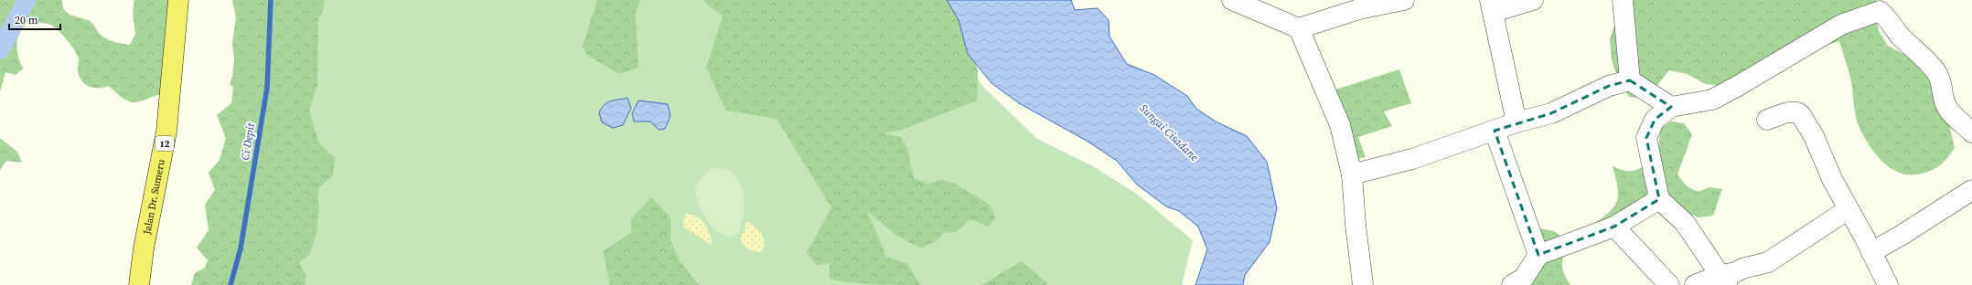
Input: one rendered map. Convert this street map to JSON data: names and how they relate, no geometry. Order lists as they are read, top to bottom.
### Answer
{
  "streets": {
    "main road": ["12", "Jalan Dr. Sumeru"]
  },
  "water": ["Sungai Cisadane", "Ci Depit"],
  "scale_bar": "20 m"
}
